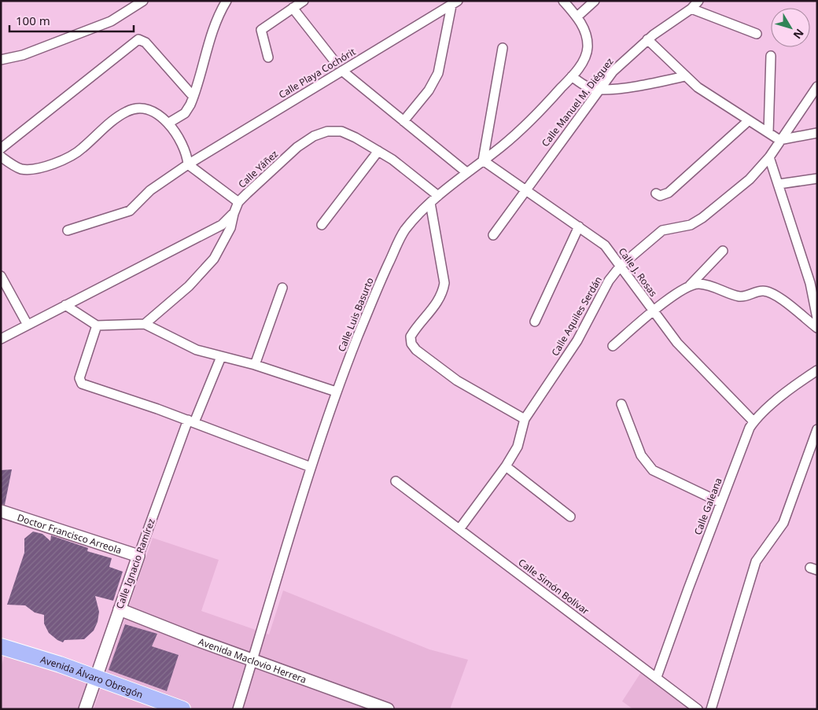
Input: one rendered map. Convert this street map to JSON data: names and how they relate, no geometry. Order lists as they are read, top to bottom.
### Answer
{
  "streets": {
    "highway": ["Avenida Álvaro Obregón"],
    "street": [
      "Calle Playa Cochórit",
      "Calle Manuel M. Diéguez",
      "Calle Yáñez",
      "Calle J. Rosas",
      "Calle Luis Basurto",
      "Calle Aquiles Serdán",
      "Calle Galeana",
      "Doctor Francisco Arreola",
      "Calle Ignacio Ramírez",
      "Calle Simón Bolívar",
      "Avenida Maclovio Herrera"
    ]
  },
  "crossings": [
    ["Calle Manuel M. Diéguez", "Calle J. Rosas"],
    ["Calle Yáñez", "Calle Luis Basurto"],
    ["Calle J. Rosas", "Calle Luis Basurto"],
    ["Calle J. Rosas", "Calle Aquiles Serdán"],
    ["Calle J. Rosas", "Calle Galeana"],
    ["Calle Luis Basurto", "Avenida Maclovio Herrera"],
    ["Calle Aquiles Serdán", "Calle Simón Bolívar"],
    ["Calle Galeana", "Calle Simón Bolívar"],
    ["Doctor Francisco Arreola", "Calle Ignacio Ramírez"],
    ["Calle Ignacio Ramírez", "Avenida Maclovio Herrera"],
    ["Calle Ignacio Ramírez", "Avenida Álvaro Obregón"]
  ],
  "scale_bar": "100 m",
  "north": "bottom right"
}
